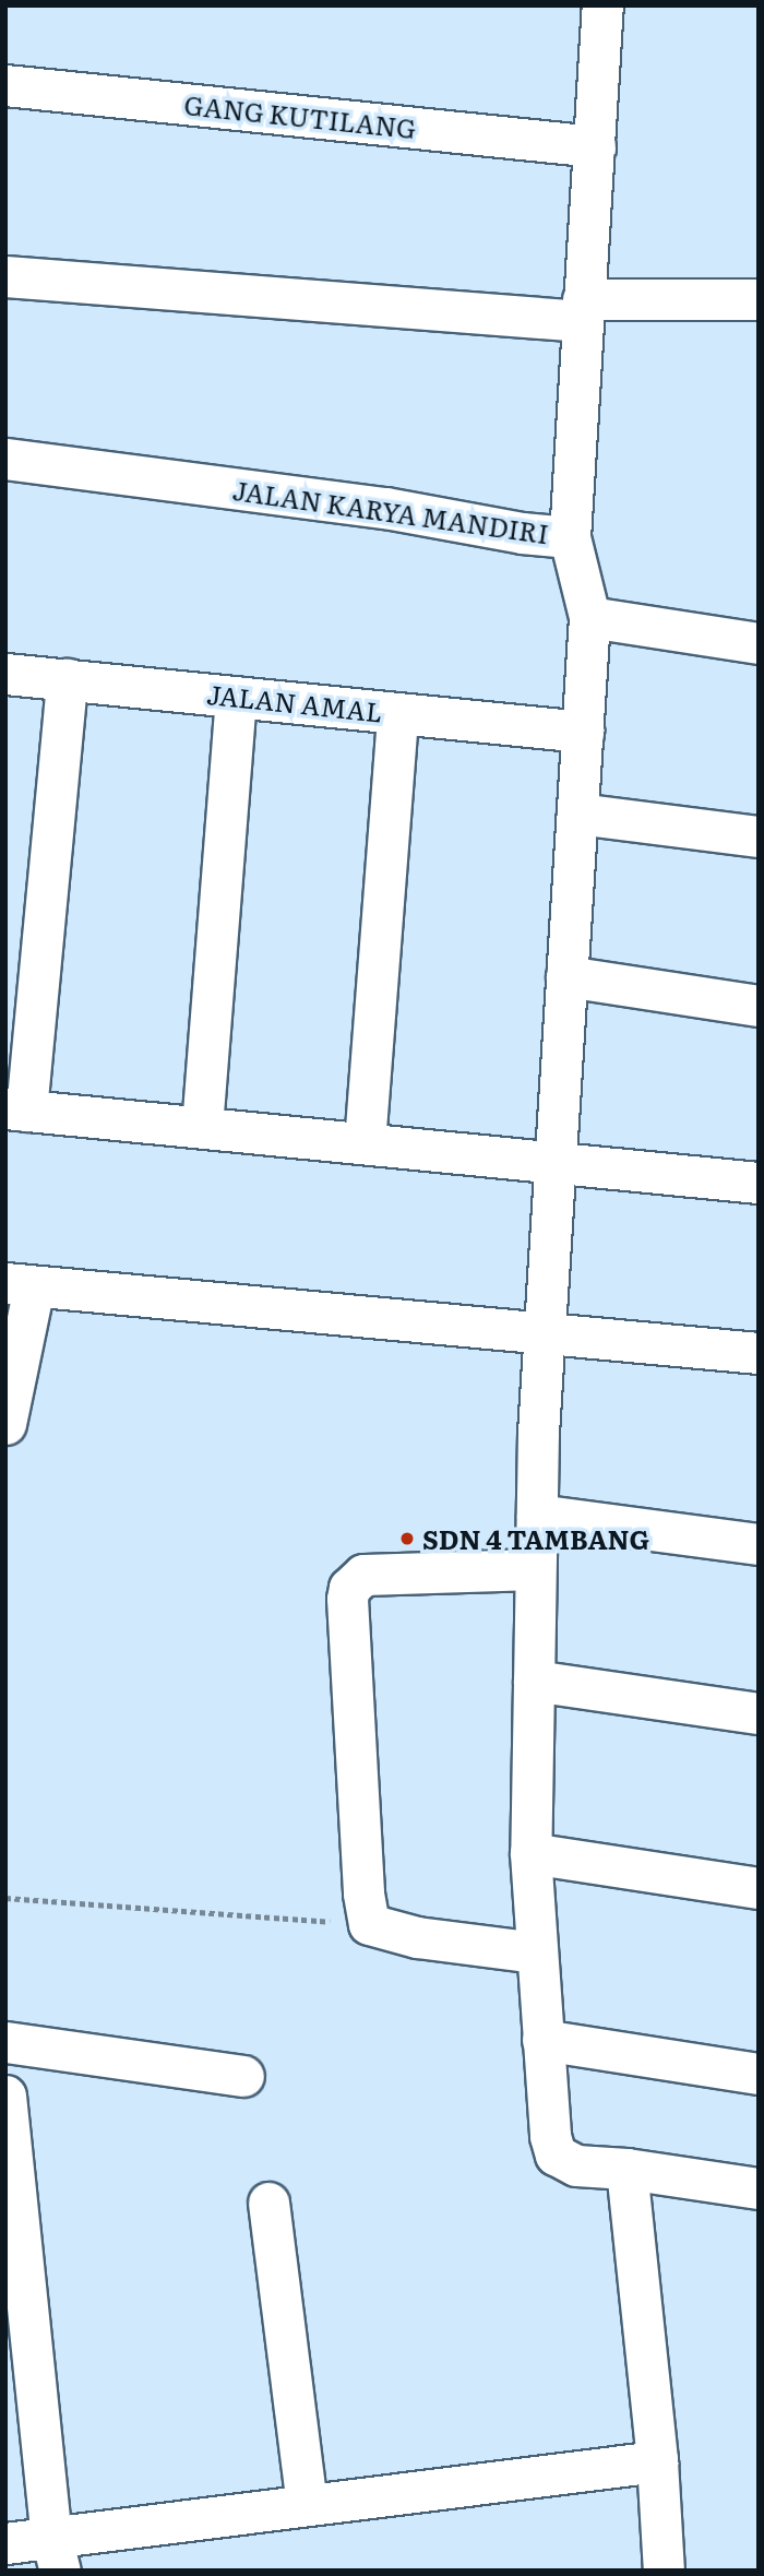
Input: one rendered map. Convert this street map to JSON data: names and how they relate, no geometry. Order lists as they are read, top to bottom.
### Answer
{
  "streets": {
    "street": ["GANG KUTILANG", "JALAN KARYA MANDIRI", "JALAN AMAL"]
  },
  "crossings": [
    ["JALAN KARYA MANDIRI", "JALAN AMAL"]
  ],
  "places": ["SDN 4 TAMBANG"]
}
